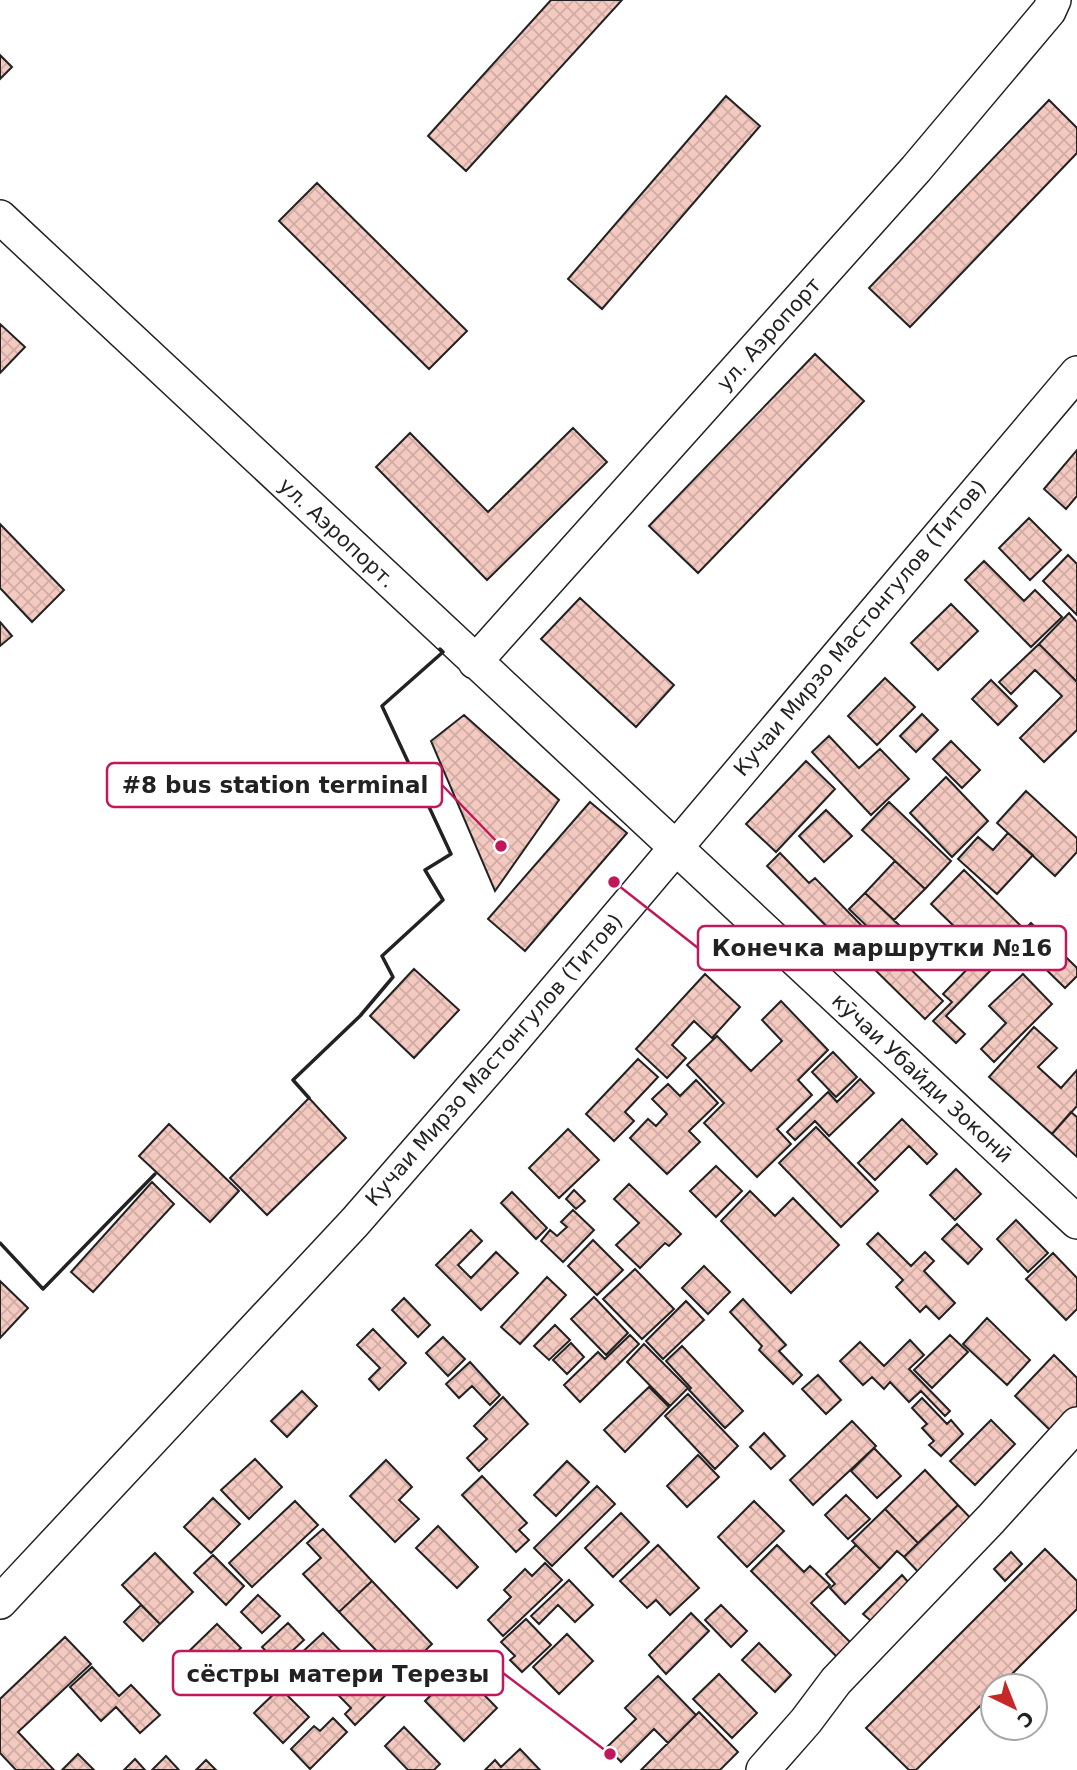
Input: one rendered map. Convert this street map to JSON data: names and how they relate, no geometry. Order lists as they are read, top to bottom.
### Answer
{
  "streets": {
    "street": [
      "ул. Аэропорт",
      "ул. Аэропорт.",
      "Кучаи Мирзо Мастонгулов (Титов)",
      "кӯчаи Убайди Зоконӣ"
    ]
  },
  "crossings": [
    ["ул. Аэропорт", "ул. Аэропорт."],
    ["ул. Аэропорт.", "Кучаи Мирзо Мастонгулов (Титов)"],
    ["ул. Аэропорт.", "кӯчаи Убайди Зоконӣ"],
    ["Кучаи Мирзо Мастонгулов (Титов)", "кӯчаи Убайди Зоконӣ"]
  ],
  "places": ["#8 bus station terminal", "Конечка маршрутки №16", "сёстры матери Терезы"],
  "north": "bottom right"
}
